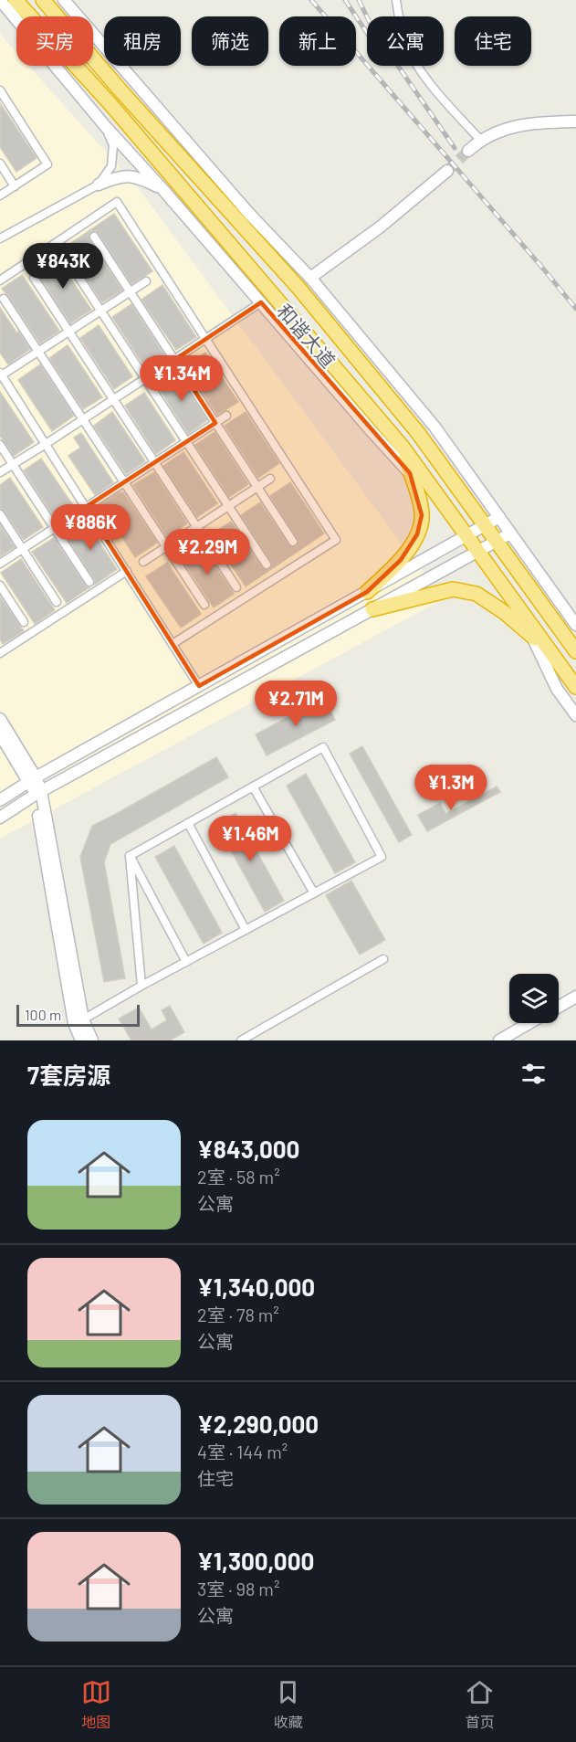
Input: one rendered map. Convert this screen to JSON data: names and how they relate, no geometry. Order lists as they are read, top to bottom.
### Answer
{
  "streets": {
    "highway": ["和谐大道"]
  },
  "scale_bar": "100 m",
  "page": {
    "chip": [
      "买房",
      "租房",
      "筛选",
      "新上",
      "公寓",
      "住宅"
    ],
    "price": [
      "¥843K",
      "¥1.34M",
      "¥886K",
      "¥2.29M",
      "¥2.71M",
      "¥1.3M",
      "¥1.46M"
    ],
    "scale": "100 m",
    "heading": "7套房源",
    "list": [
      {
        "name": "¥843,000",
        "note": "2室 · 58 m² · 公寓"
      },
      {
        "name": "¥1,340,000",
        "note": "2室 · 78 m² · 公寓"
      },
      {
        "name": "¥2,290,000",
        "note": "4室 · 144 m² · 住宅"
      },
      {
        "name": "¥1,300,000",
        "note": "3室 · 98 m² · 公寓"
      }
    ],
    "tabs": ["地图", "收藏", "首页"]
  }
}
